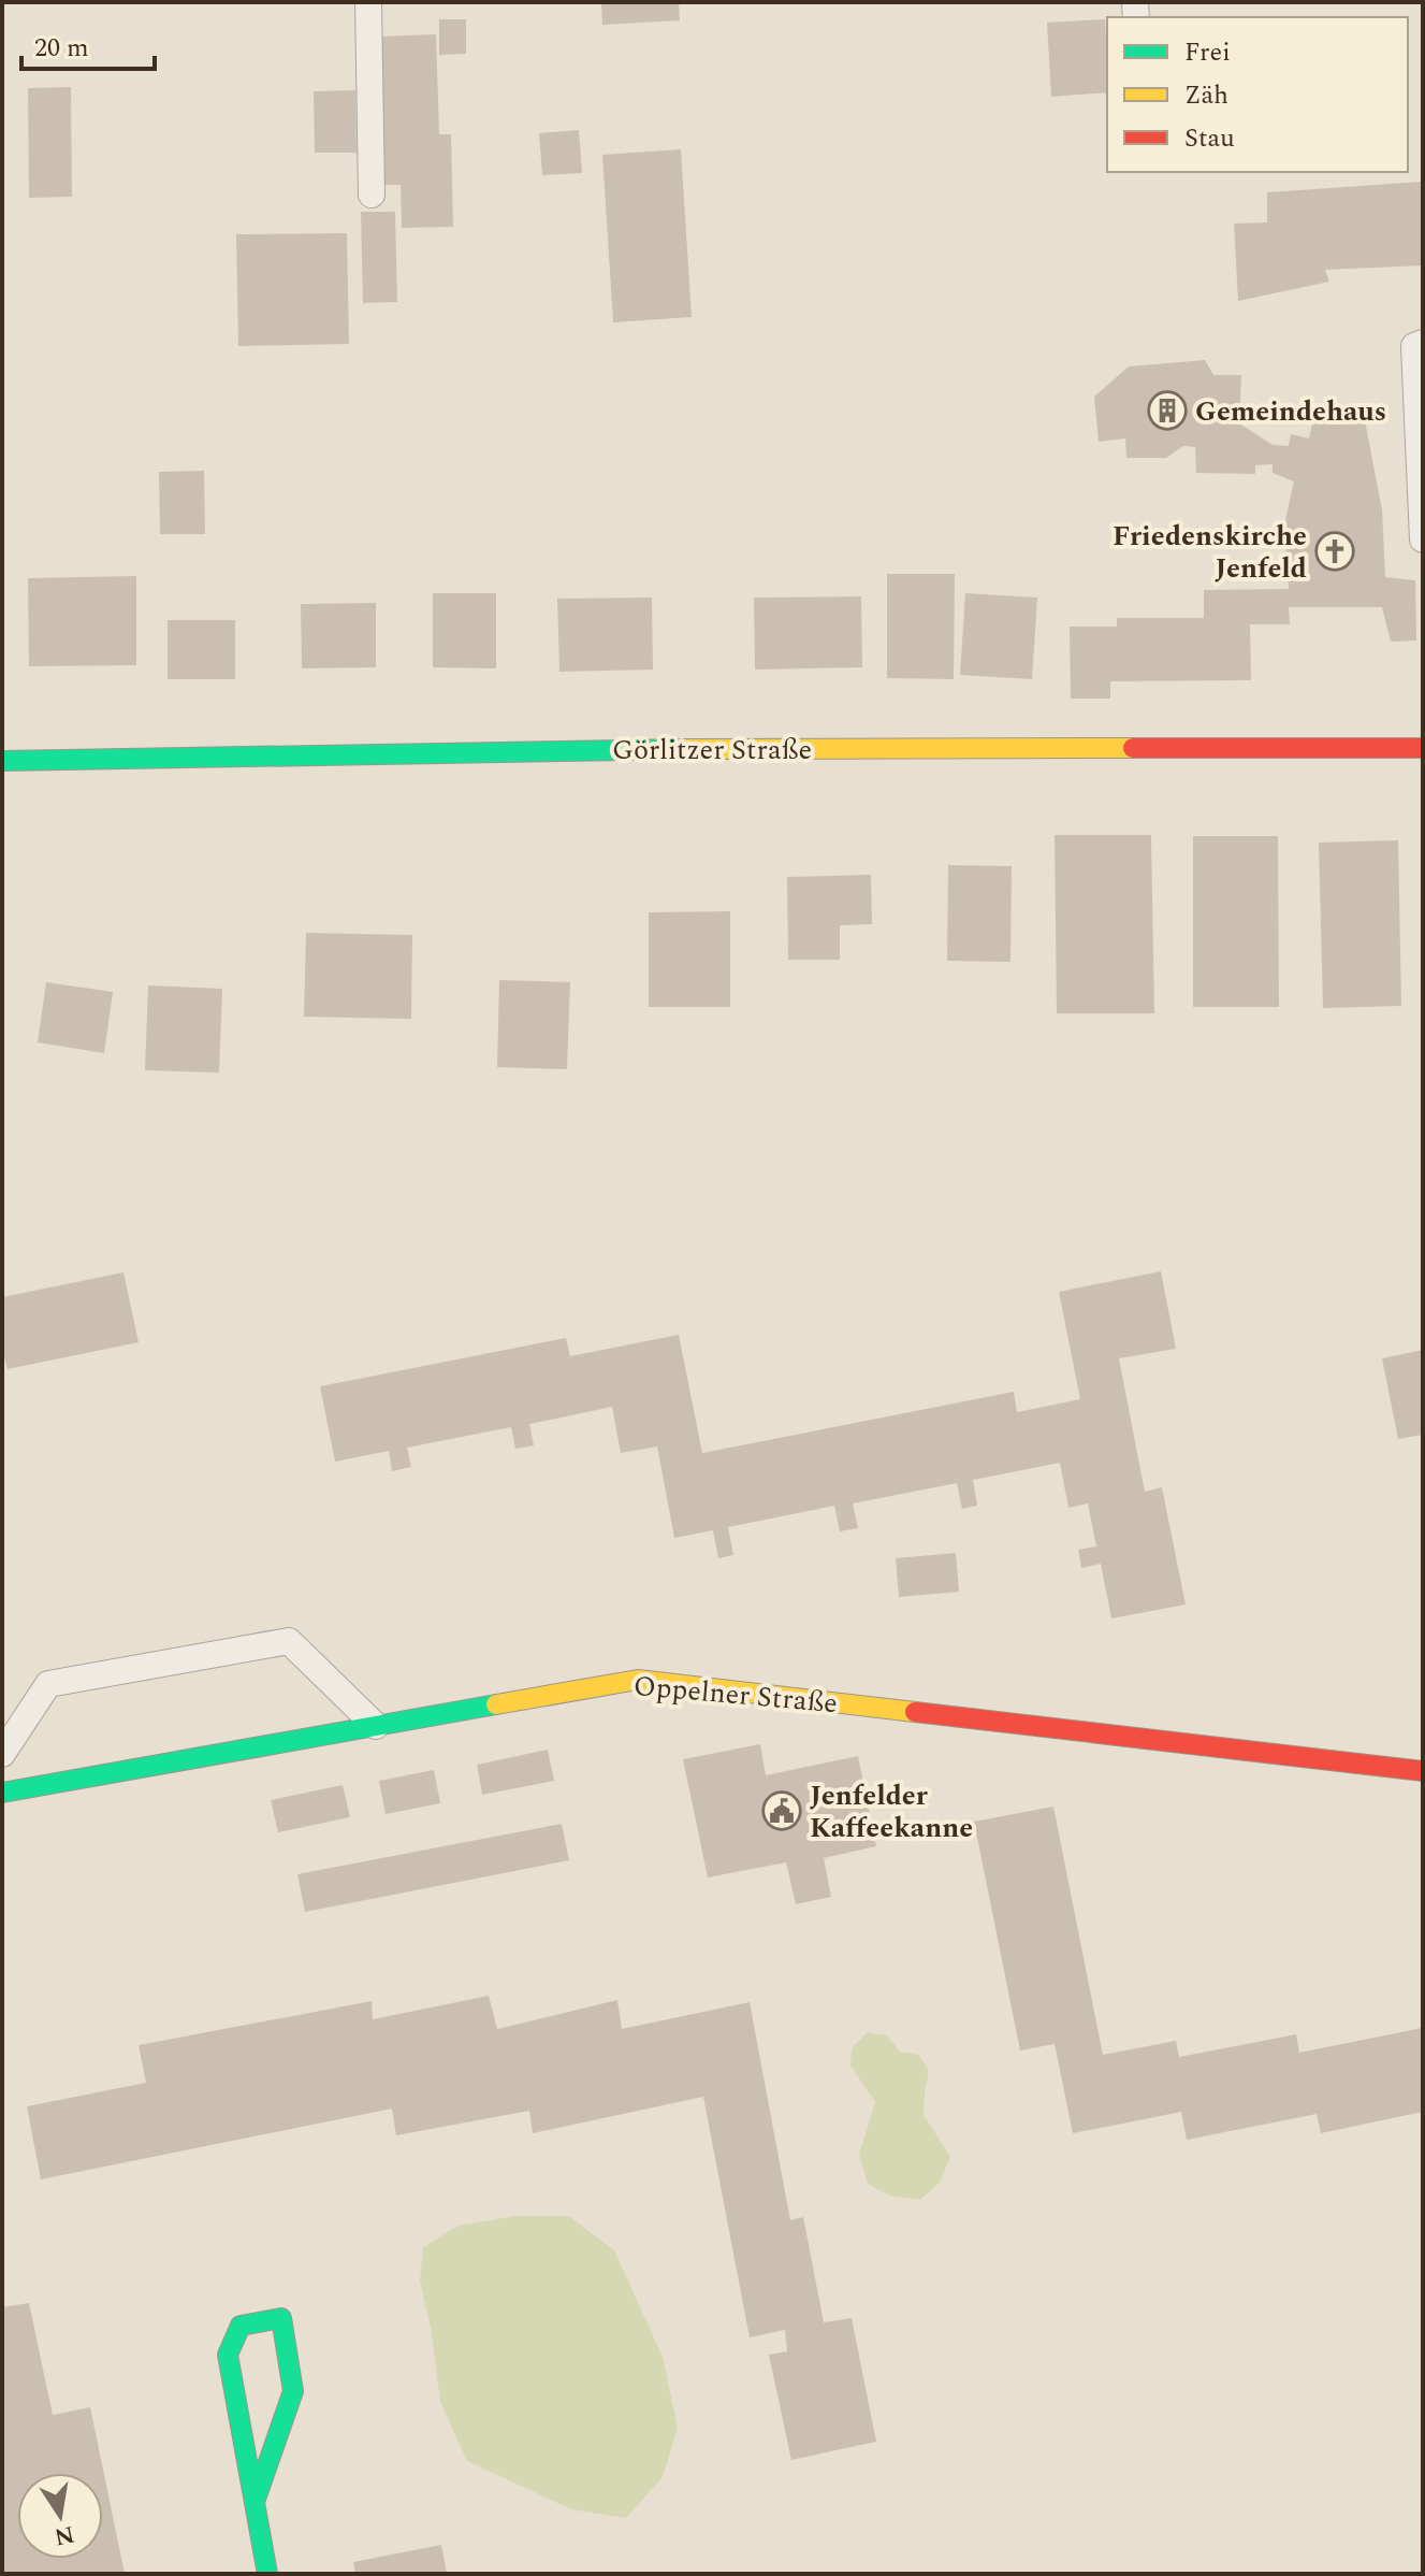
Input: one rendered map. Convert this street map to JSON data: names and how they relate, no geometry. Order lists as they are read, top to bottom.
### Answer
{
  "streets": {
    "street": ["Görlitzer Straße", "Oppelner Straße"]
  },
  "places": {
    "building": ["Gemeindehaus"],
    "church": ["Friedenskirche Jenfeld"],
    "public building": ["Jenfelder Kaffeekanne"]
  },
  "legend": ["Frei", "Zäh", "Stau"],
  "scale_bar": "20 m",
  "north": "bottom"
}
